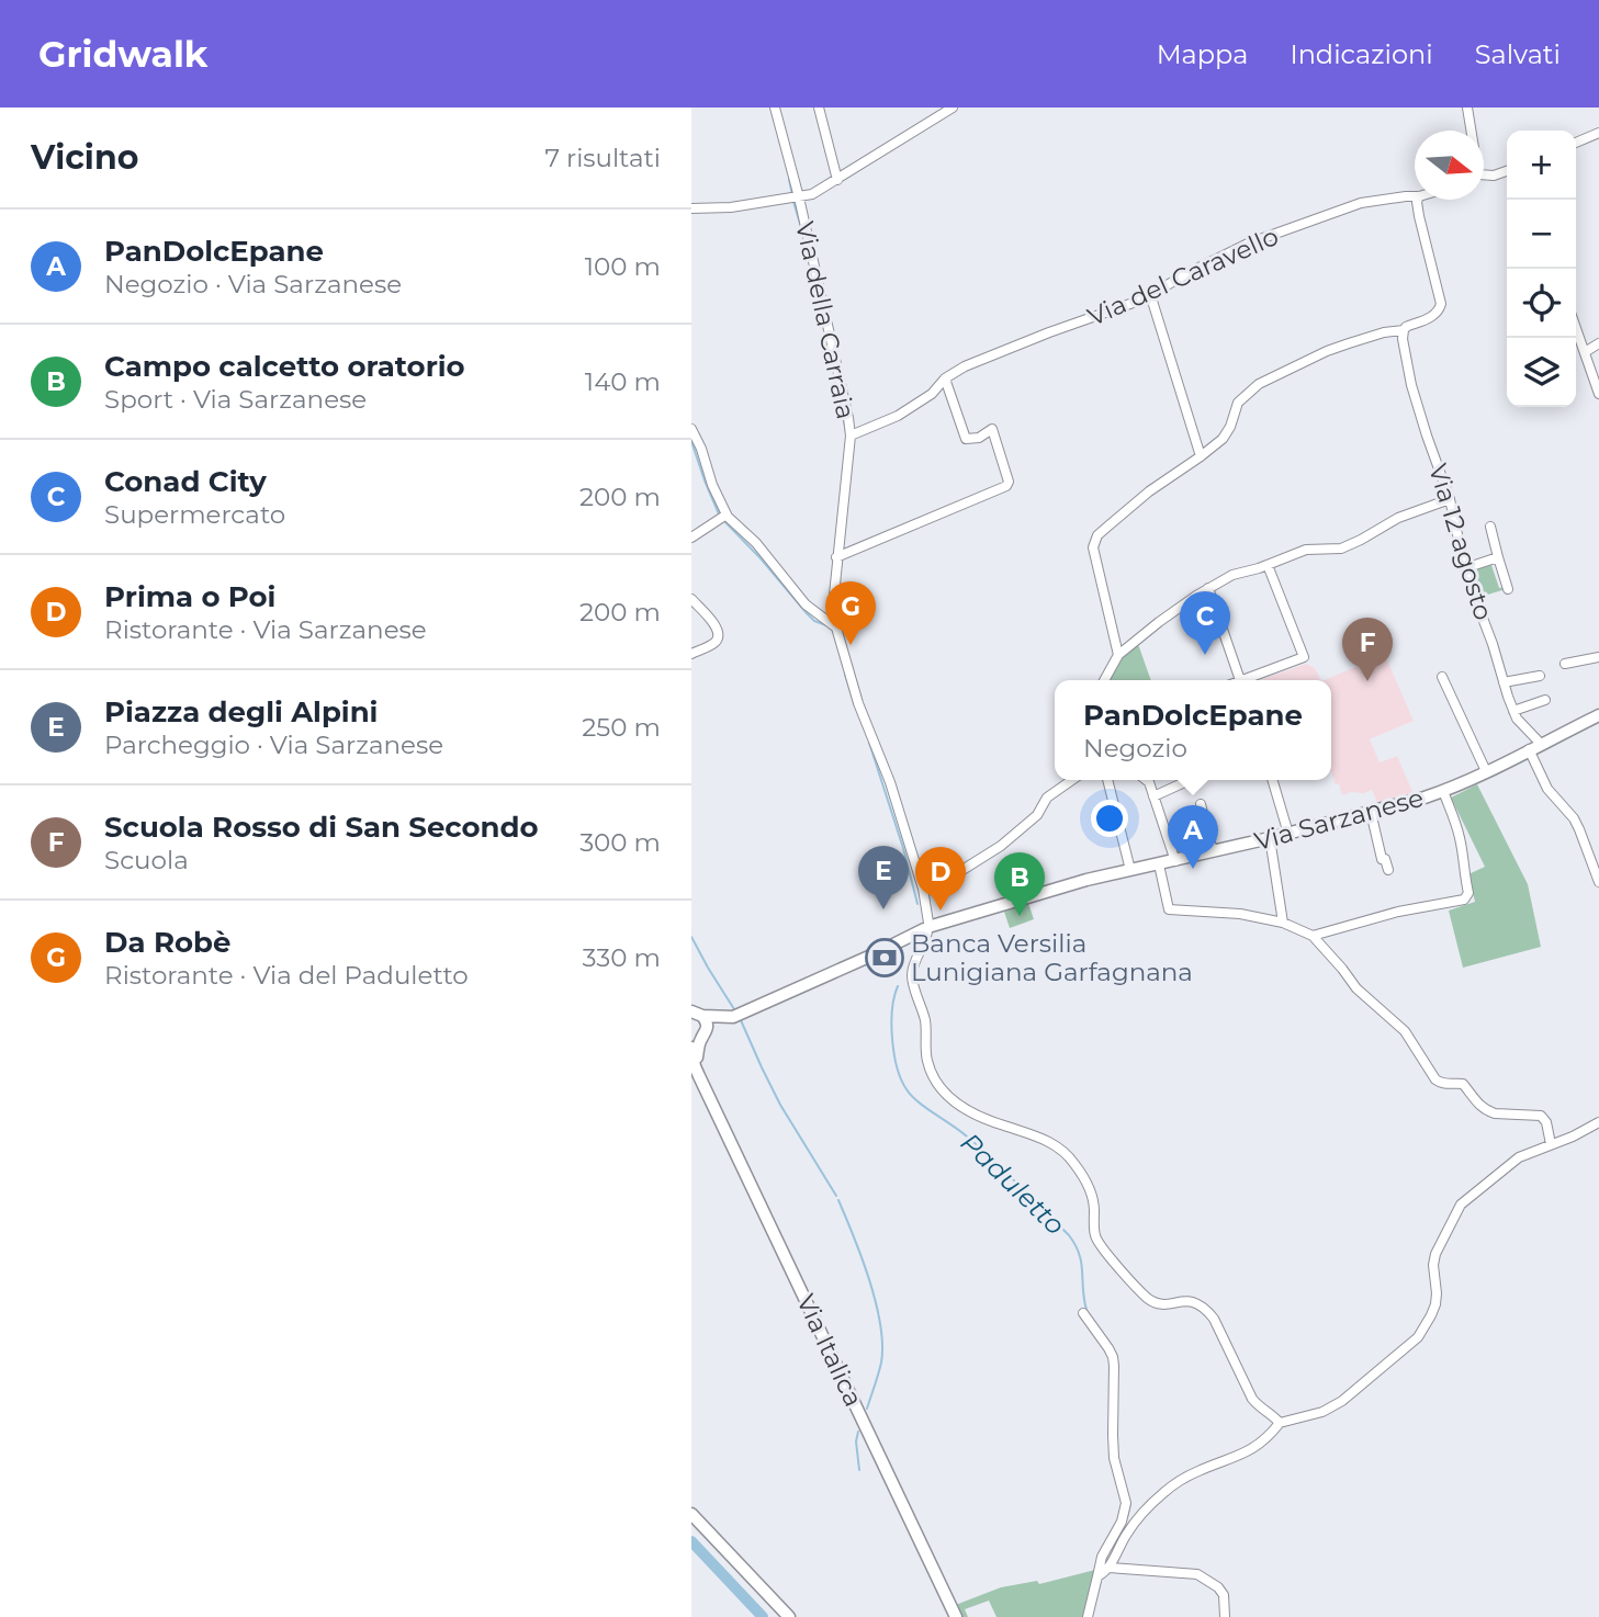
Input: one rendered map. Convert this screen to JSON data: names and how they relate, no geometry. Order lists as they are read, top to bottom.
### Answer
{
  "streets": {
    "main road": ["Via Sarzanese", "Via Italica"],
    "street": ["Via del Caravello", "Via della Carraia", "Via 12 agosto"]
  },
  "crossings": [
    ["Via del Caravello", "Via della Carraia"],
    ["Via della Carraia", "Via Sarzanese"],
    ["Via 12 agosto", "Via Sarzanese"],
    ["Via Sarzanese", "Via Italica"]
  ],
  "water": ["Paduletto"],
  "places": {
    "bank": ["Banca Versilia Lunigiana Garfagnana"]
  },
  "north": "right",
  "page": {
    "header": "Gridwalk",
    "nav": ["Mappa", "Indicazioni", "Salvati"],
    "heading": ["Vicino", "7 risultati"],
    "map_buttons": ["+", "−"],
    "list": [
      {
        "mark": "A",
        "name": "PanDolcEpane",
        "note": "Negozio · Via Sarzanese",
        "value": "100 m"
      },
      {
        "mark": "B",
        "name": "Campo calcetto oratorio",
        "note": "Sport · Via Sarzanese",
        "value": "140 m"
      },
      {
        "mark": "C",
        "name": "Conad City",
        "note": "Supermercato",
        "value": "200 m"
      },
      {
        "mark": "D",
        "name": "Prima o Poi",
        "note": "Ristorante · Via Sarzanese",
        "value": "200 m"
      },
      {
        "mark": "E",
        "name": "Piazza degli Alpini",
        "note": "Parcheggio · Via Sarzanese",
        "value": "250 m"
      },
      {
        "mark": "F",
        "name": "Scuola Rosso di San Secondo",
        "note": "Scuola",
        "value": "300 m"
      },
      {
        "mark": "G",
        "name": "Da Robè",
        "note": "Ristorante · Via del Paduletto",
        "value": "330 m"
      }
    ],
    "pins": [
      "G",
      "C",
      "F",
      "A",
      "E",
      "D",
      "B"
    ],
    "popup": ["PanDolcEpane", "Negozio"]
  }
}
